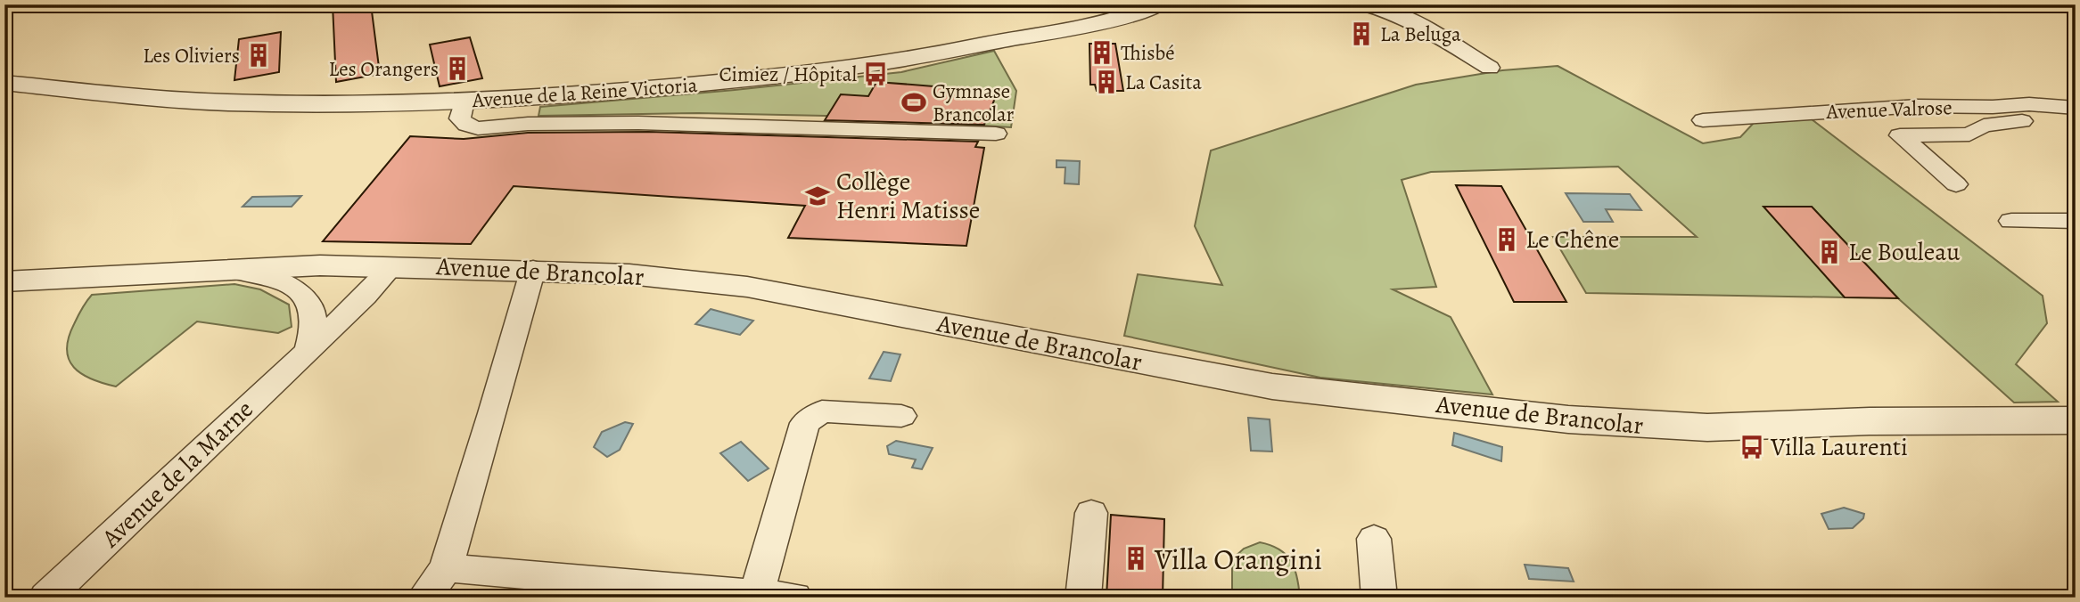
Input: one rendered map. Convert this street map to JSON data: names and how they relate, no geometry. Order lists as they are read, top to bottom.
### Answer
{
  "streets": {
    "street": [
      "Avenue de la Reine Victoria",
      "Avenue Valrose",
      "Avenue de Brancolar",
      "Avenue de la Marne"
    ]
  },
  "crossings": [
    ["Avenue de Brancolar", "Avenue de la Marne"]
  ],
  "places": {
    "building": [
      "La Beluga",
      "Thisbé",
      "Les Oliviers",
      "Les Orangers",
      "La Casita",
      "Le Chêne",
      "Le Bouleau",
      "Villa Orangini"
    ],
    "bus stop": ["Cimiez / Hôpital", "Villa Laurenti"],
    "sports": ["Gymnase Brancolar"],
    "school or university": ["Collège Henri Matisse"]
  }
}
